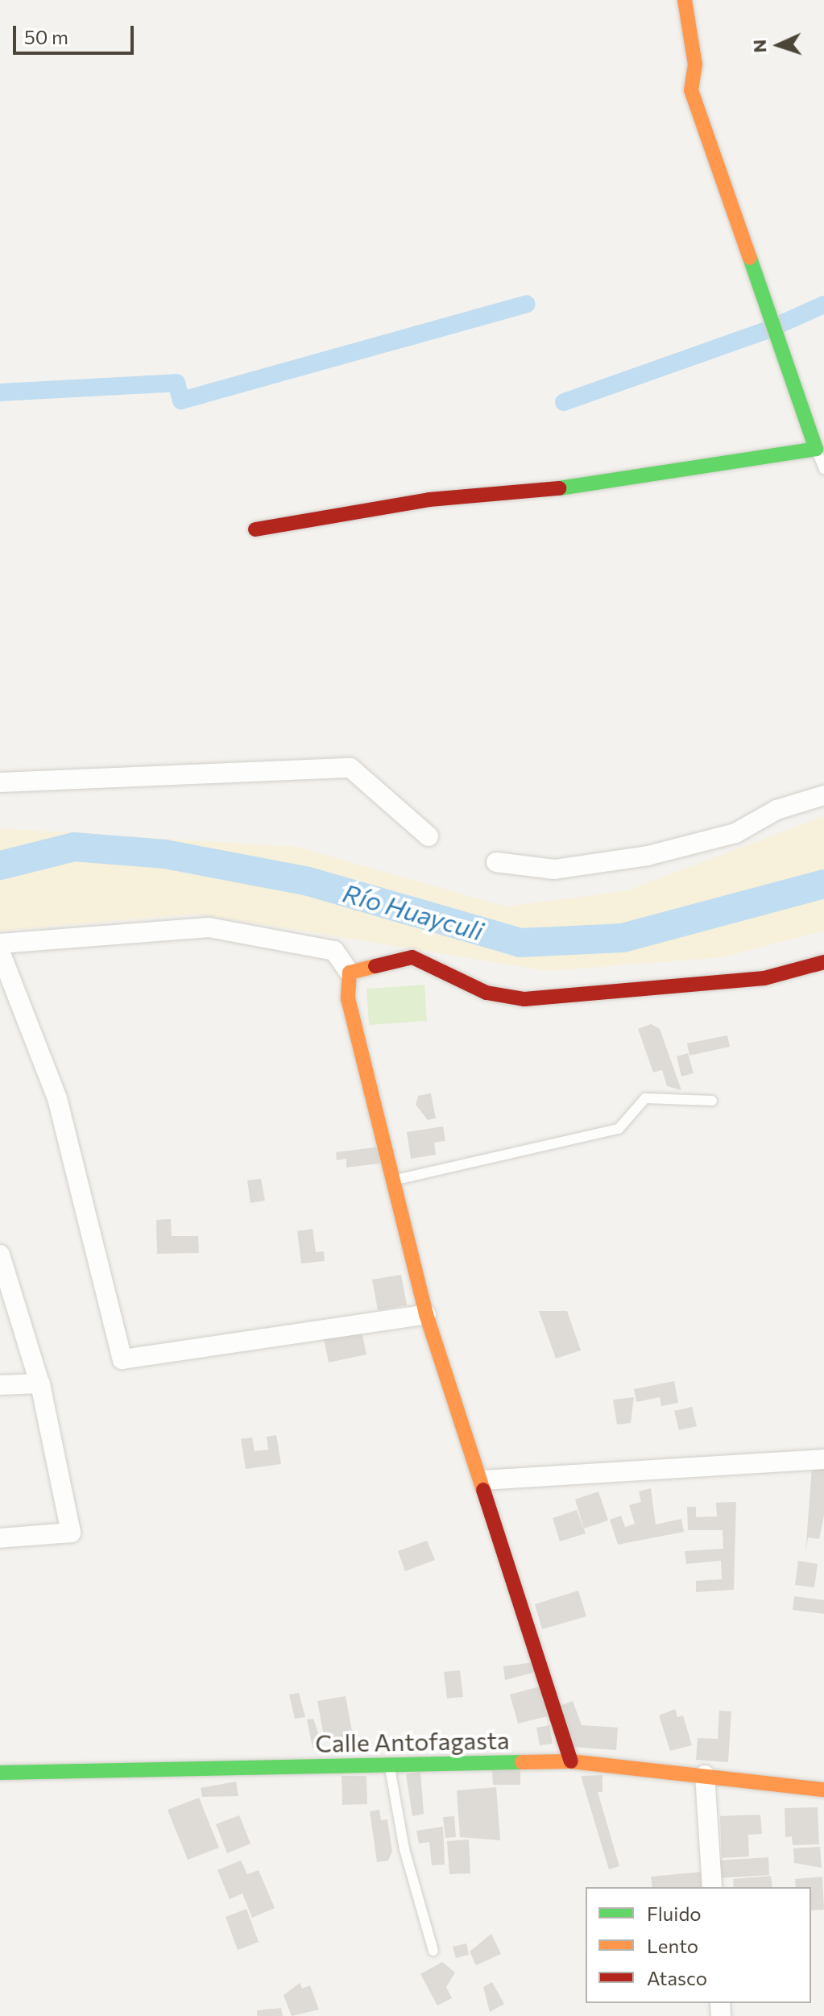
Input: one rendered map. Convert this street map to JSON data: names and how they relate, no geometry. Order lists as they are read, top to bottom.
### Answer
{
  "streets": {
    "street": ["Calle Antofagasta"]
  },
  "water": ["Río Huayculi"],
  "legend": ["Fluido", "Lento", "Atasco"],
  "scale_bar": "50 m",
  "north": "left"
}
